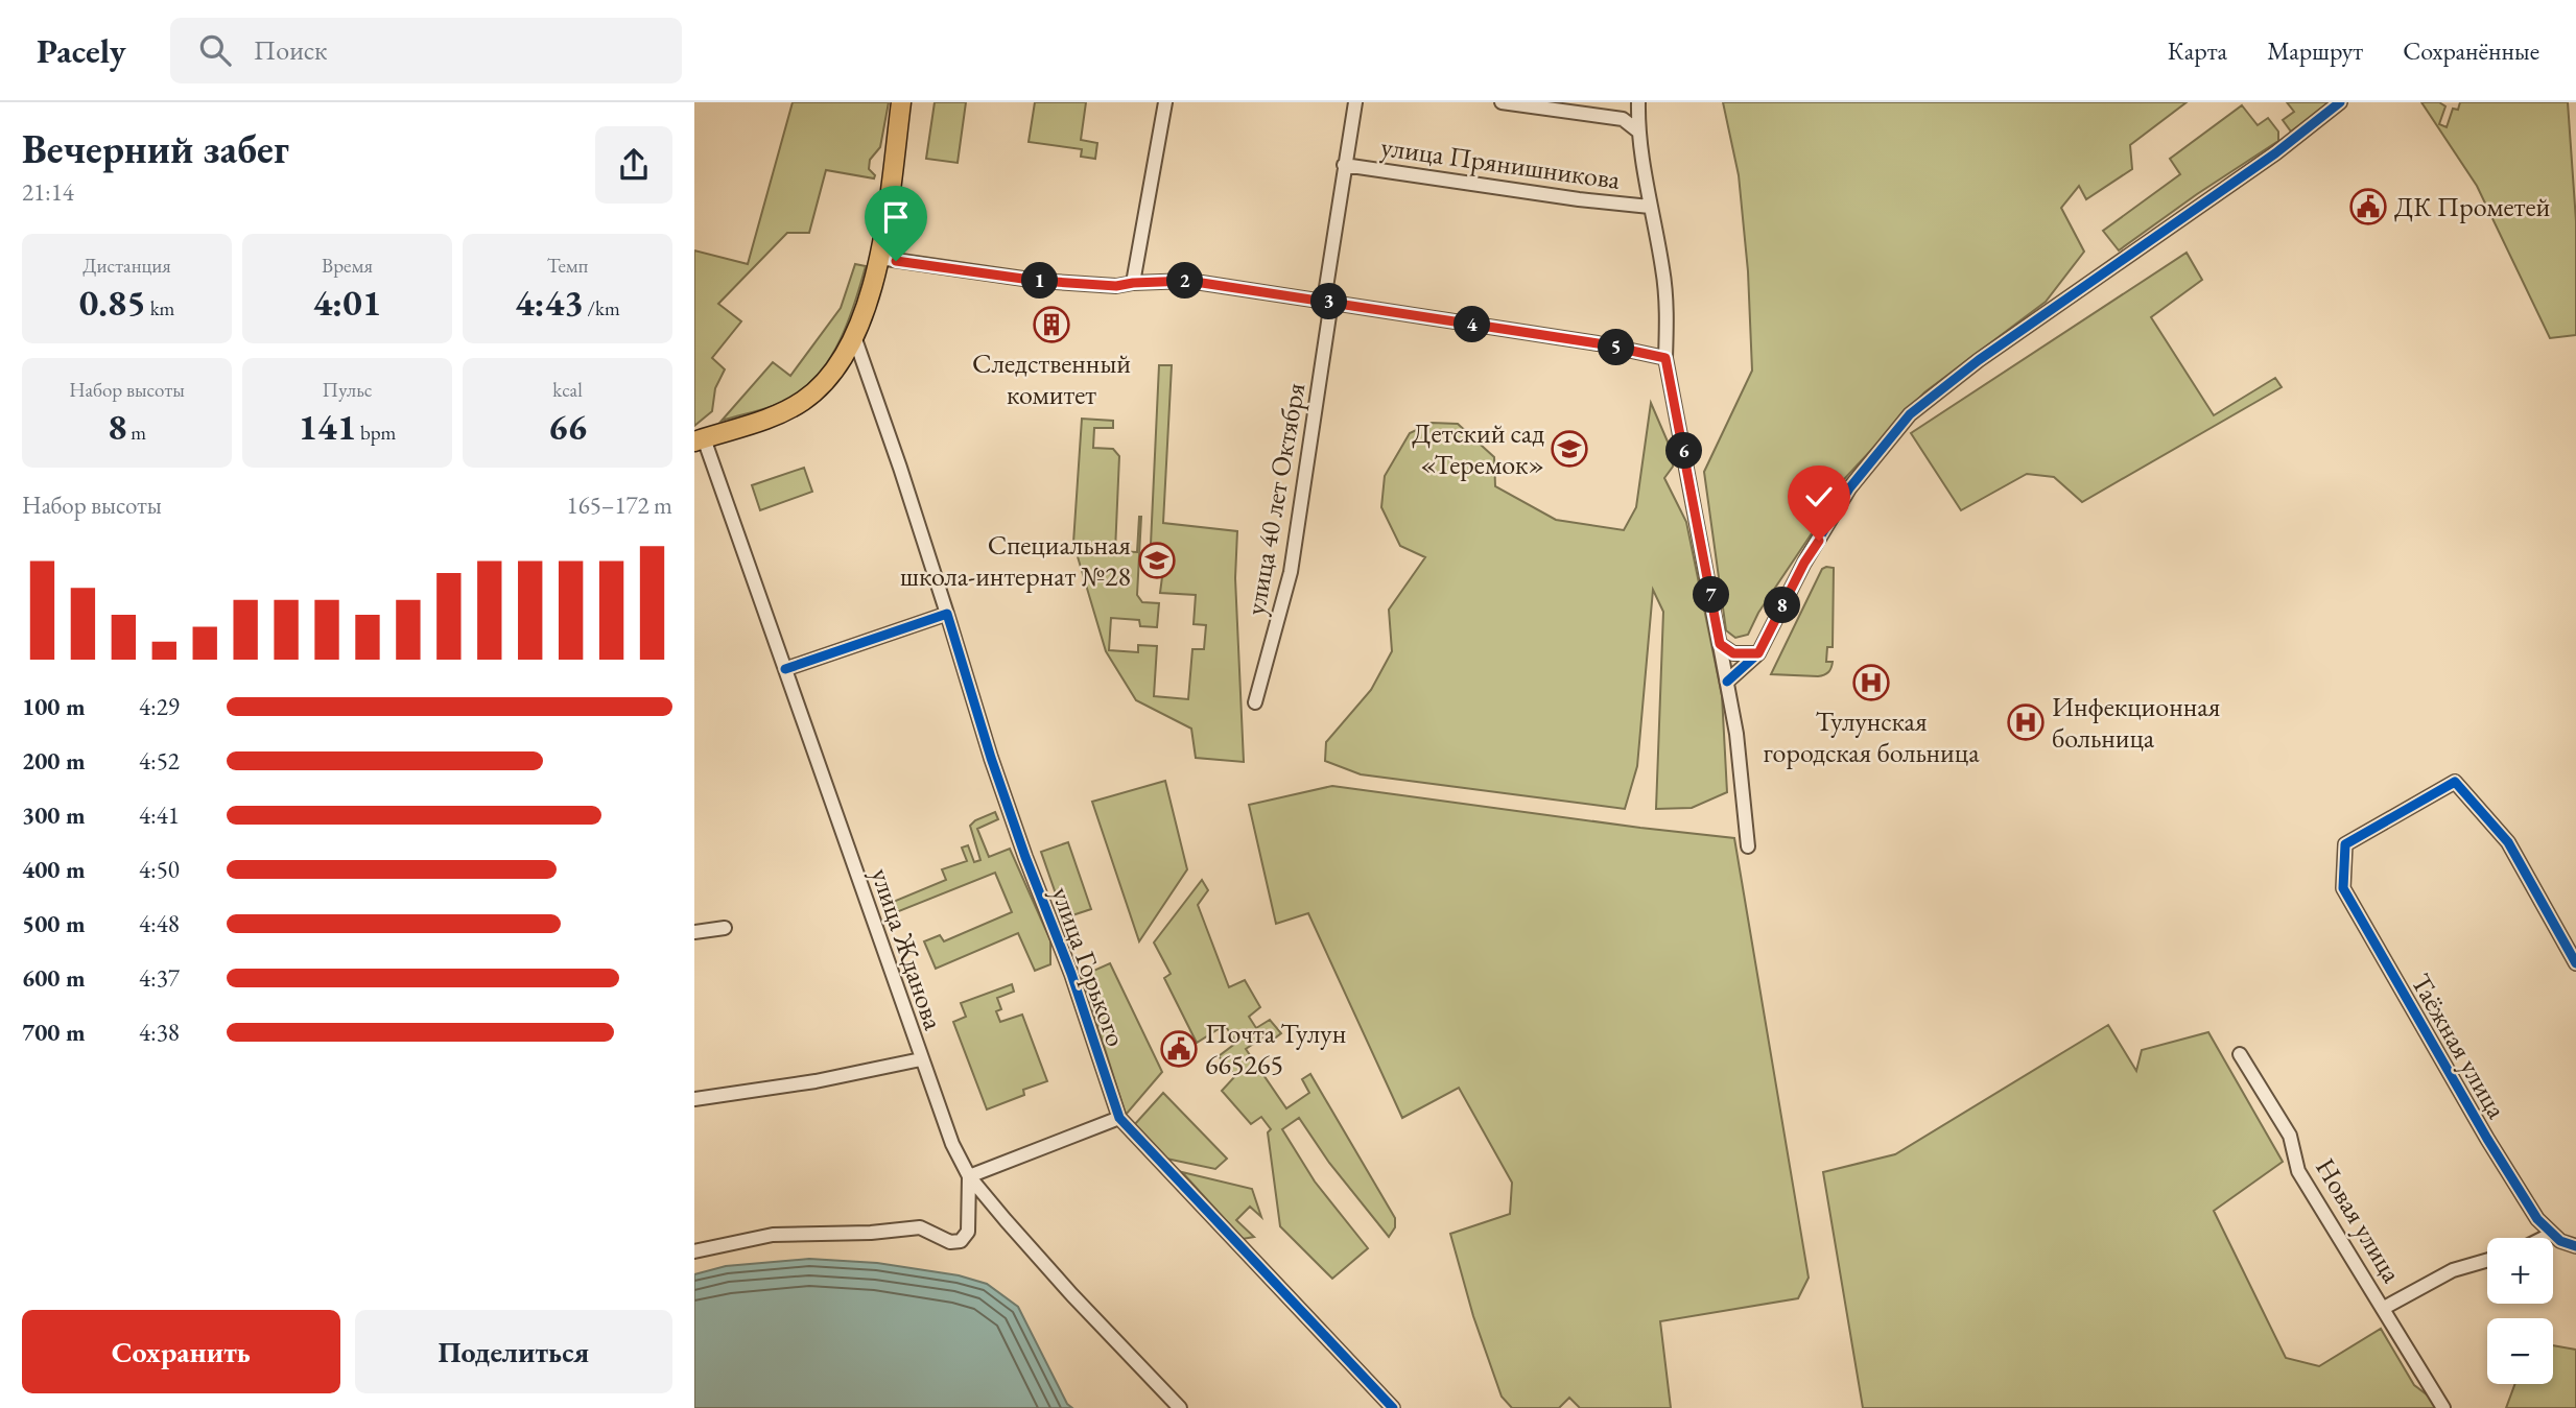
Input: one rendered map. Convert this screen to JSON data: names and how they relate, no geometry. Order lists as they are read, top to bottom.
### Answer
{
  "streets": {
    "street": [
      "улица Прянишникова",
      "улица 40 лет Октября",
      "улица Жданова",
      "улица Горького",
      "Таёжная улица",
      "Новая улица"
    ]
  },
  "crossings": [
    ["улица Прянишникова", "улица 40 лет Октября"]
  ],
  "places": {
    "public building": ["ДК Прометей", "Почта Тулун 665265"],
    "building": ["Следственный комитет"],
    "school or university": ["Детский сад «Теремок»", "Специальная школа-интернат №28"],
    "hospital": ["Тулунская городская больница", "Инфекционная больница"]
  },
  "page": {
    "header": "Pacely",
    "search": "Поиск",
    "nav": ["Карта", "Маршрут", "Сохранённые"],
    "heading": ["Вечерний забег", "21:14"],
    "stats": [
      ["Дистанция", "0.85 km"],
      ["Время", "4:01"],
      ["Темп", "4:43 /km"],
      ["Набор высоты", "8 m"],
      ["Пульс", "141 bpm"],
      ["kcal", "66"]
    ],
    "pins": [
      "1",
      "2",
      "3",
      "4",
      "5",
      "6",
      "7",
      "8"
    ],
    "chart": ["Набор высоты", "165–172 m"],
    "list": [
      {
        "name": "100 m",
        "note": "4:29"
      },
      {
        "name": "200 m",
        "note": "4:52"
      },
      {
        "name": "300 m",
        "note": "4:41"
      },
      {
        "name": "400 m",
        "note": "4:50"
      },
      {
        "name": "500 m",
        "note": "4:48"
      },
      {
        "name": "600 m",
        "note": "4:37"
      },
      {
        "name": "700 m",
        "note": "4:38"
      }
    ],
    "map_buttons": ["+", "−"],
    "buttons": ["Сохранить", "Поделиться"]
  }
}
